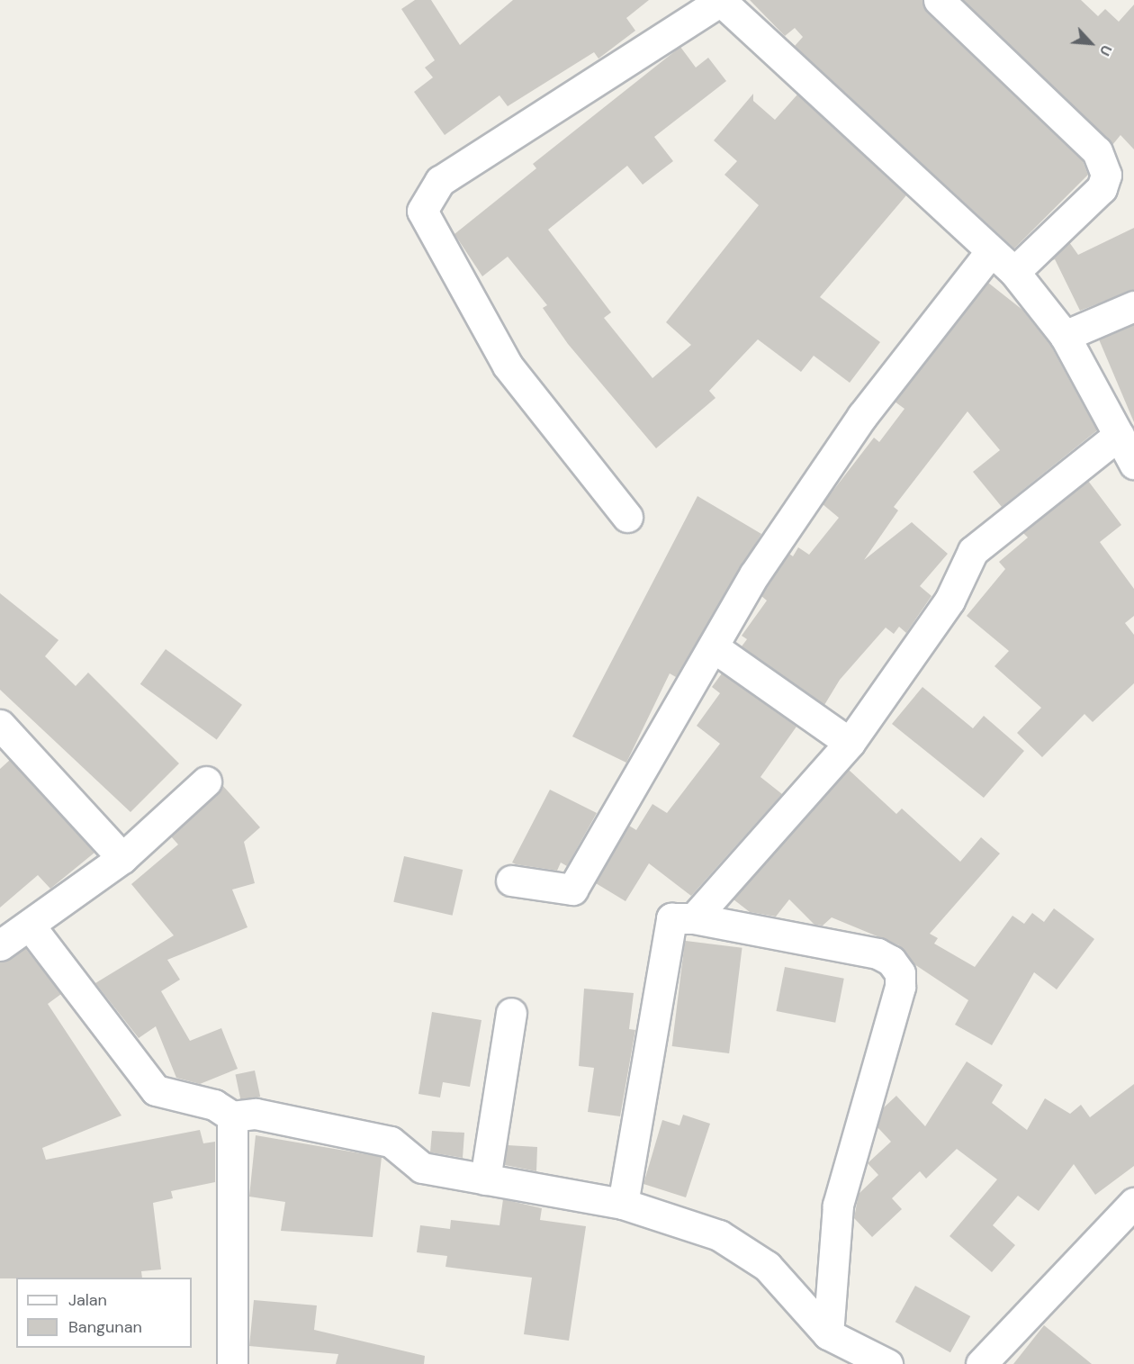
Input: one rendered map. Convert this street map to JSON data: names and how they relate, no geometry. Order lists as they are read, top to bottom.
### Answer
{
  "legend": ["Jalan", "Bangunan"],
  "north": "bottom right"
}
